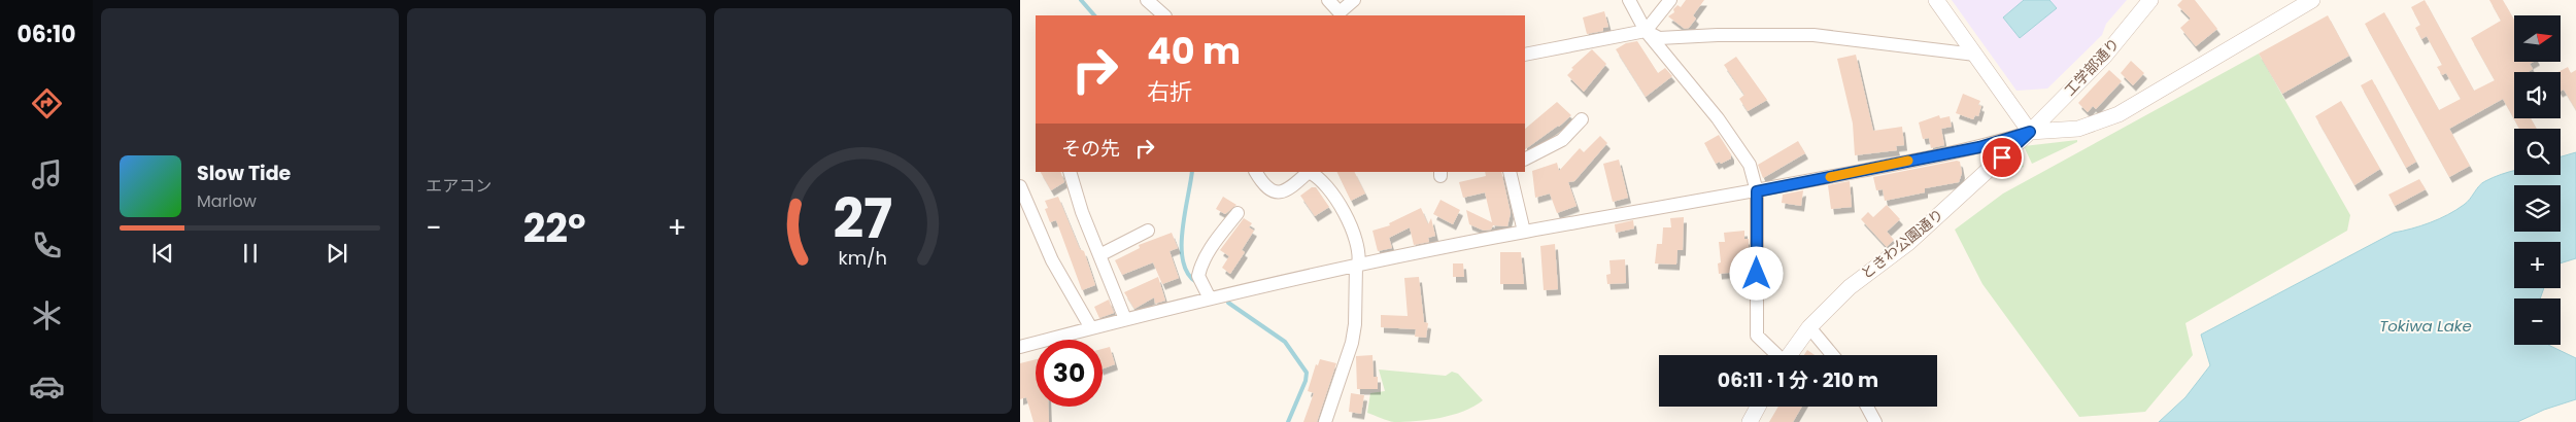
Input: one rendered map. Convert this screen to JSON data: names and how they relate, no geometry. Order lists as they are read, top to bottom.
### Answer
{
  "streets": {
    "street": ["工学部通り", "ときわ公園通り"]
  },
  "crossings": [
    ["工学部通り", "ときわ公園通り"]
  ],
  "water": ["Tokiwa Lake"],
  "north": "right",
  "page": {
    "tabs": "06:10",
    "tile": "エアコン",
    "map_buttons": ["+", "−"],
    "turn": ["40 m", "右折"],
    "then": "その先",
    "song": ["Slow Tide", "Marlow"],
    "heat": ["−", "22°", "+"],
    "limit": "30",
    "trip": "06:11 · 1 分 · 210 m",
    "gauge": ["27", "km/h"]
  }
}
